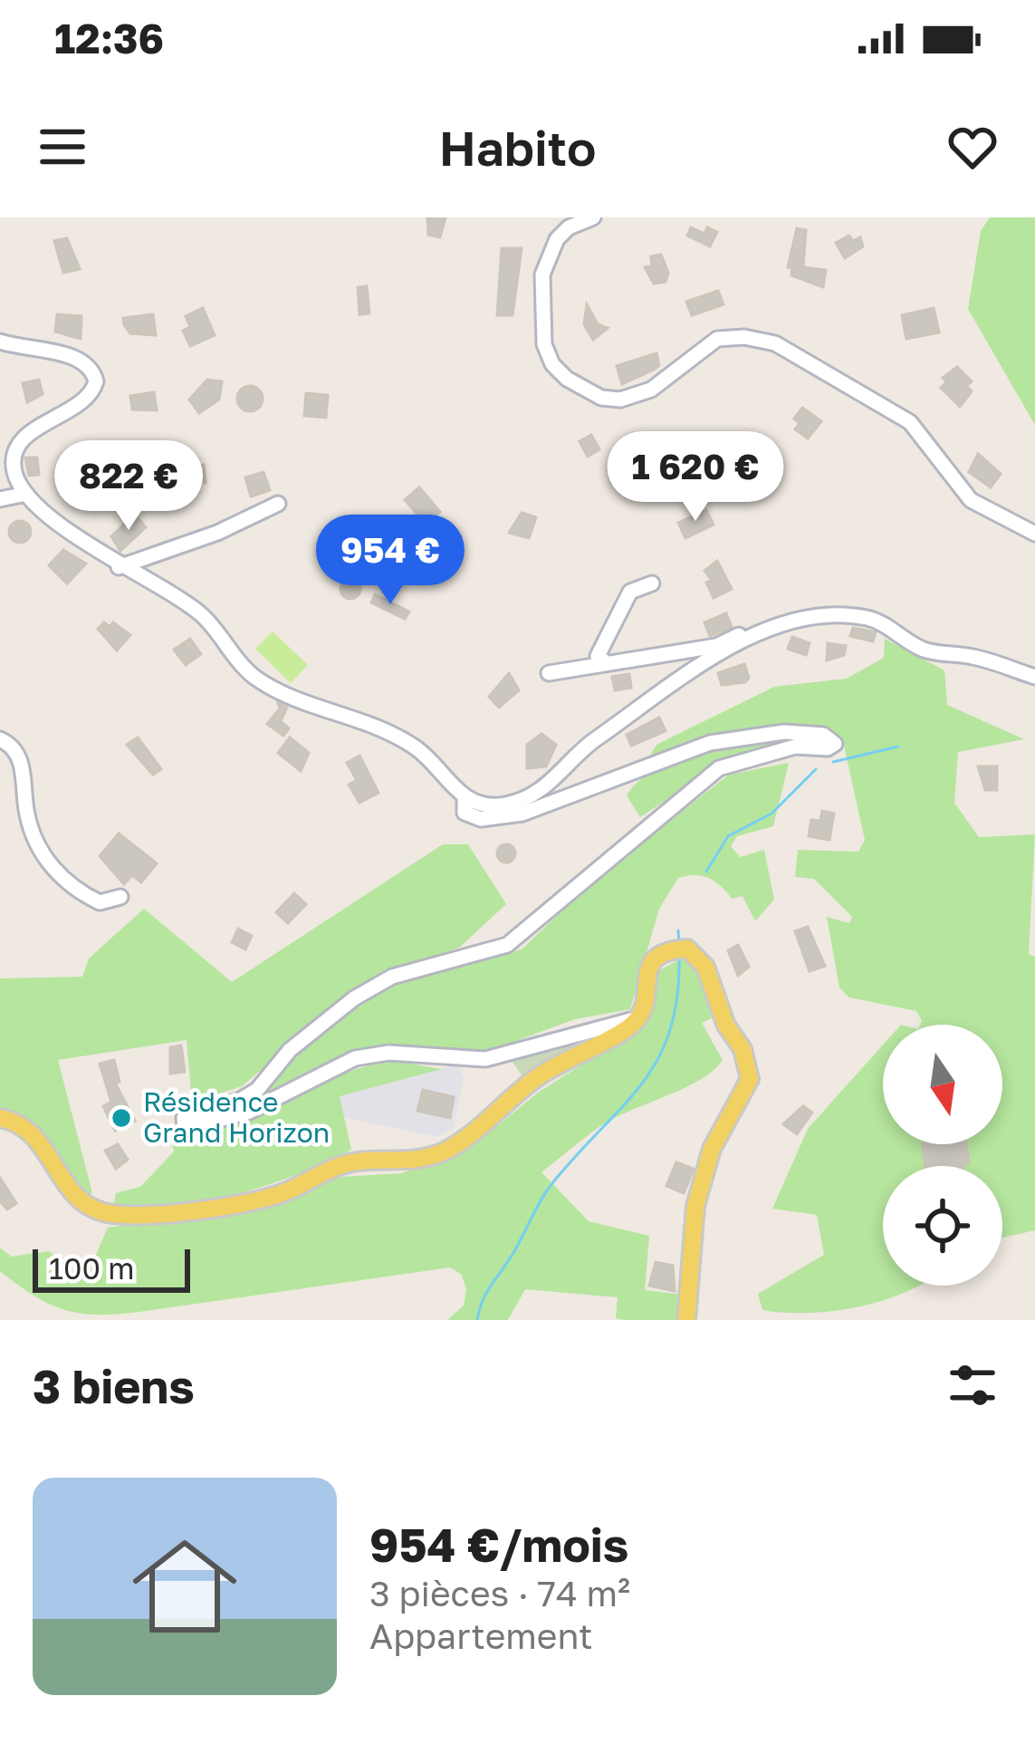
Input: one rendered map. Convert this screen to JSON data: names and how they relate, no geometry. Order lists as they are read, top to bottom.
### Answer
{
  "places": ["Résidence Grand Horizon"],
  "scale_bar": "100 m",
  "north": "bottom",
  "page": {
    "status": "12:36",
    "header": "Habito",
    "price": ["1 620 €", "822 €", "954 €"],
    "scale": "100 m",
    "heading": "3 biens",
    "list": [
      {
        "name": "954 €/mois",
        "note": "3 pièces · 74 m² · Appartement"
      }
    ]
  }
}
